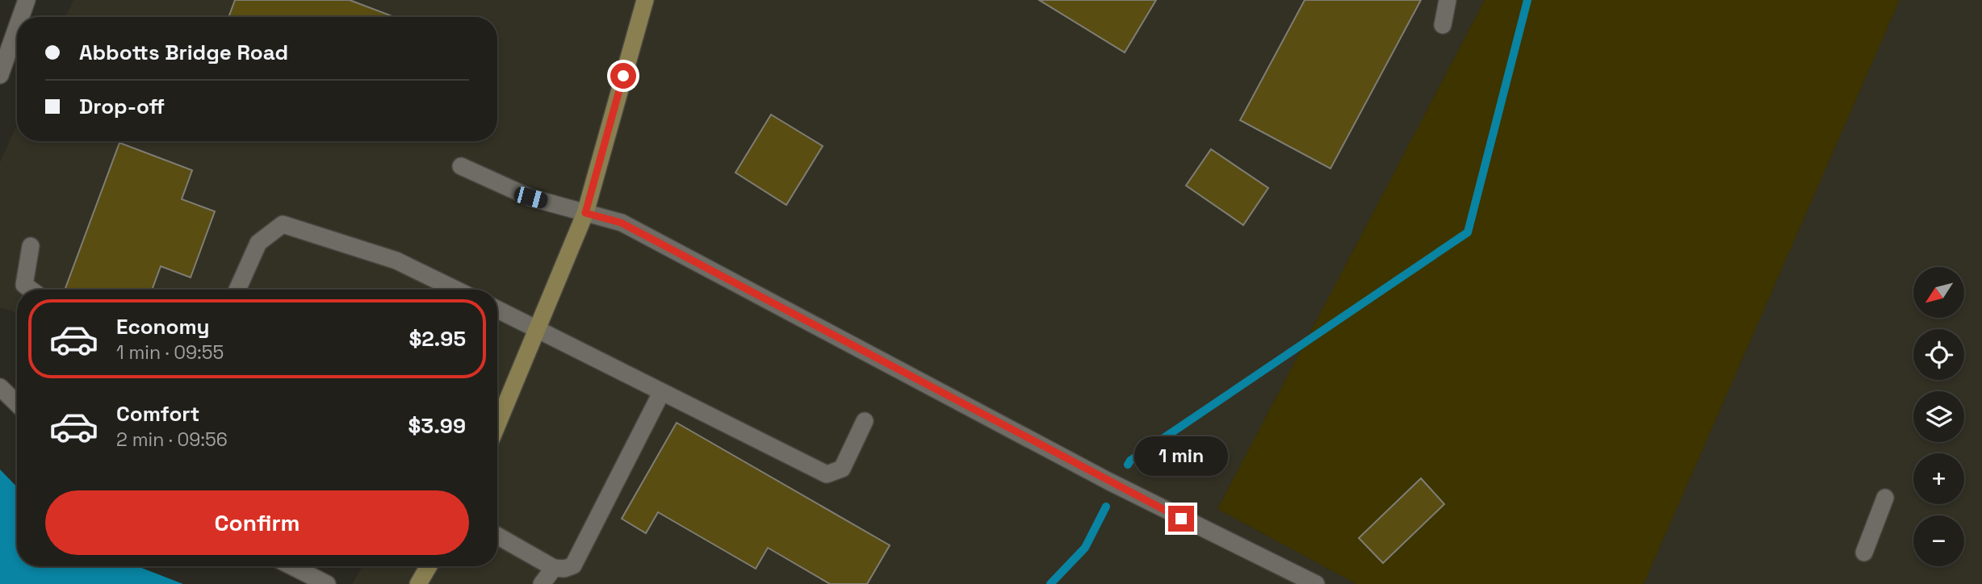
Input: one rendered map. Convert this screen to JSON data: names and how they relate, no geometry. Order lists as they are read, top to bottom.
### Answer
{
  "north": "bottom left",
  "page": {
    "banner": ["Abbotts Bridge Road", "Drop-off"],
    "map_buttons": ["+", "−"],
    "list": [
      {
        "name": "Economy",
        "note": "1 min · 09:55",
        "value": "$2.95"
      },
      {
        "name": "Comfort",
        "note": "2 min · 09:56",
        "value": "$3.99"
      }
    ],
    "bubble": "1 min",
    "buttons": "Confirm"
  }
}
